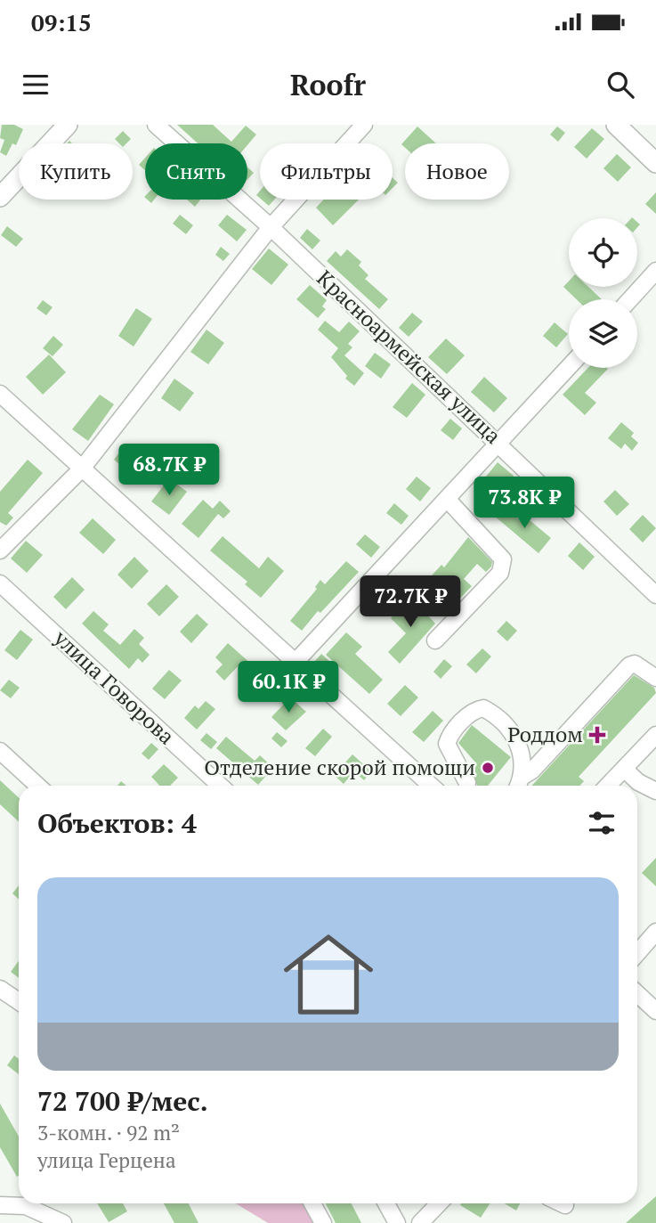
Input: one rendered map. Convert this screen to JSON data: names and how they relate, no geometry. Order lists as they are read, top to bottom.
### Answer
{
  "streets": {
    "street": ["Красноармейская улица", "улица Говорова"]
  },
  "places": {
    "health": ["Роддом"],
    "other": ["Отделение скорой помощи"]
  },
  "page": {
    "status": "09:15",
    "header": "Roofr",
    "chip": [
      "Купить",
      "Снять",
      "Фильтры",
      "Новое"
    ],
    "price": [
      "68.7K ₽",
      "73.8K ₽",
      "72.7K ₽",
      "60.1K ₽"
    ],
    "heading": "Объектов: 4",
    "list": [
      {
        "name": "72 700 ₽/мес.",
        "note": "3-комн. · 92 m² · улица Герцена"
      }
    ]
  }
}
